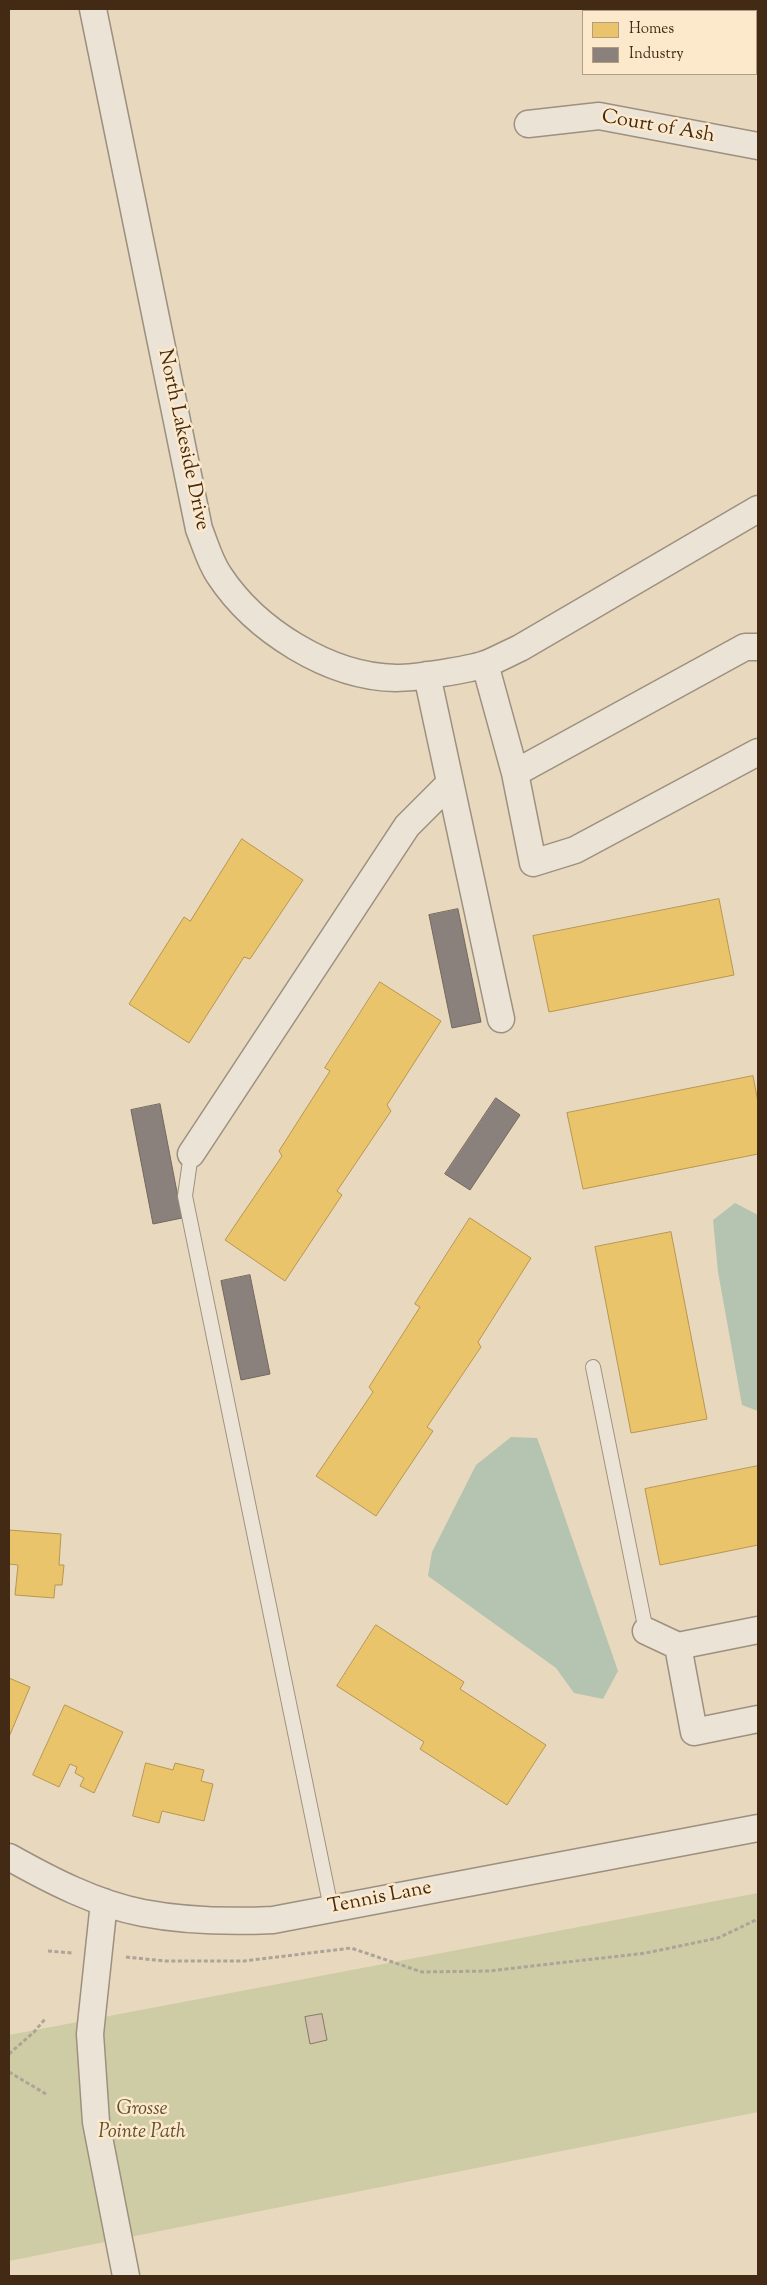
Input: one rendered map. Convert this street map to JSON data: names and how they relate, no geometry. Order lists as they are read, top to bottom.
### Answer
{
  "streets": {
    "street": ["Court of Ash", "North Lakeside Drive", "Tennis Lane"]
  },
  "parks": ["Grosse Pointe Path"],
  "legend": ["Homes", "Industry"]
}
